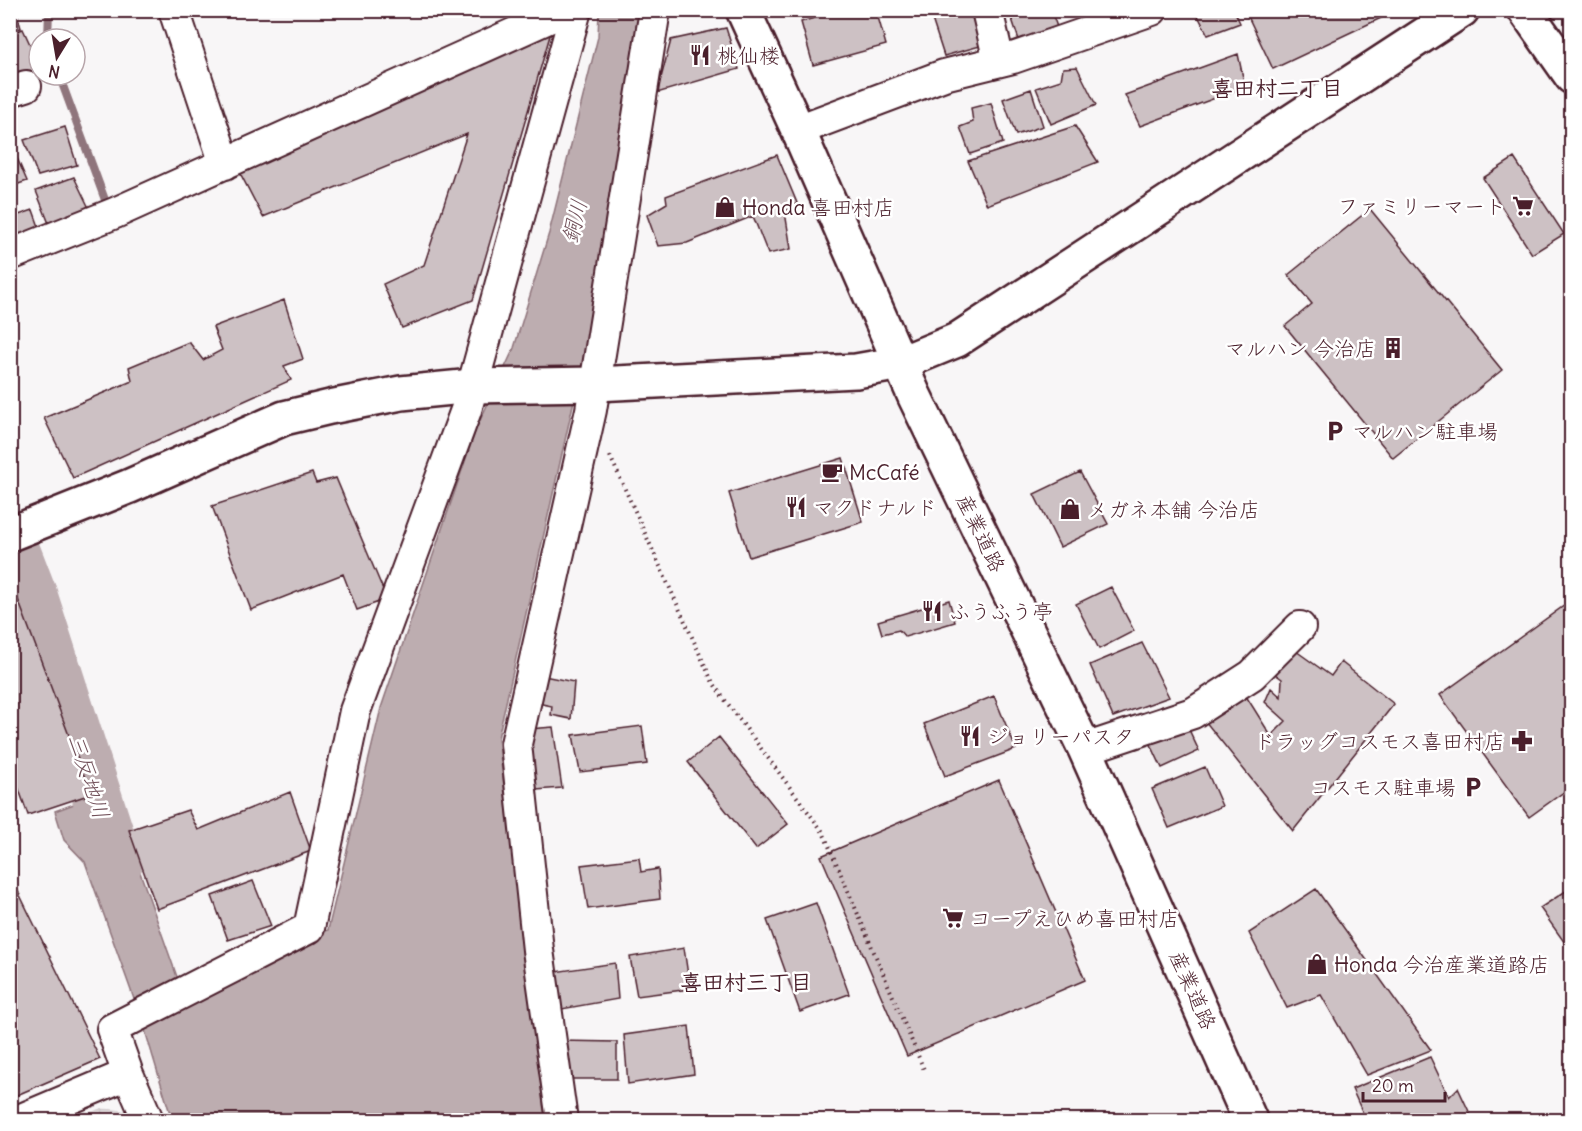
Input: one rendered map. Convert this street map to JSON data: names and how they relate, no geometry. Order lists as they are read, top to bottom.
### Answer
{
  "streets": {
    "street": ["産業道路"]
  },
  "districts": ["喜田村二丁目", "喜田村三丁目"],
  "water": ["銅川", "三反地川"],
  "places": {
    "restaurant": [
      "桃仙楼",
      "マクドナルド",
      "ふうふう亭",
      "ジョリーパスタ"
    ],
    "supermarket": ["ファミリーマート", "コープえひめ喜田村店"],
    "shop": ["Honda 喜田村店", "メガネ本舗 今治店", "Honda 今治産業道路店"],
    "building": ["マルハン 今治店"],
    "parking": ["マルハン駐車場", "コスモス駐車場"],
    "cafe": ["McCafé"],
    "pharmacy": ["ドラッグコスモス喜田村店"]
  },
  "scale_bar": "20 m",
  "north": "bottom"
}
